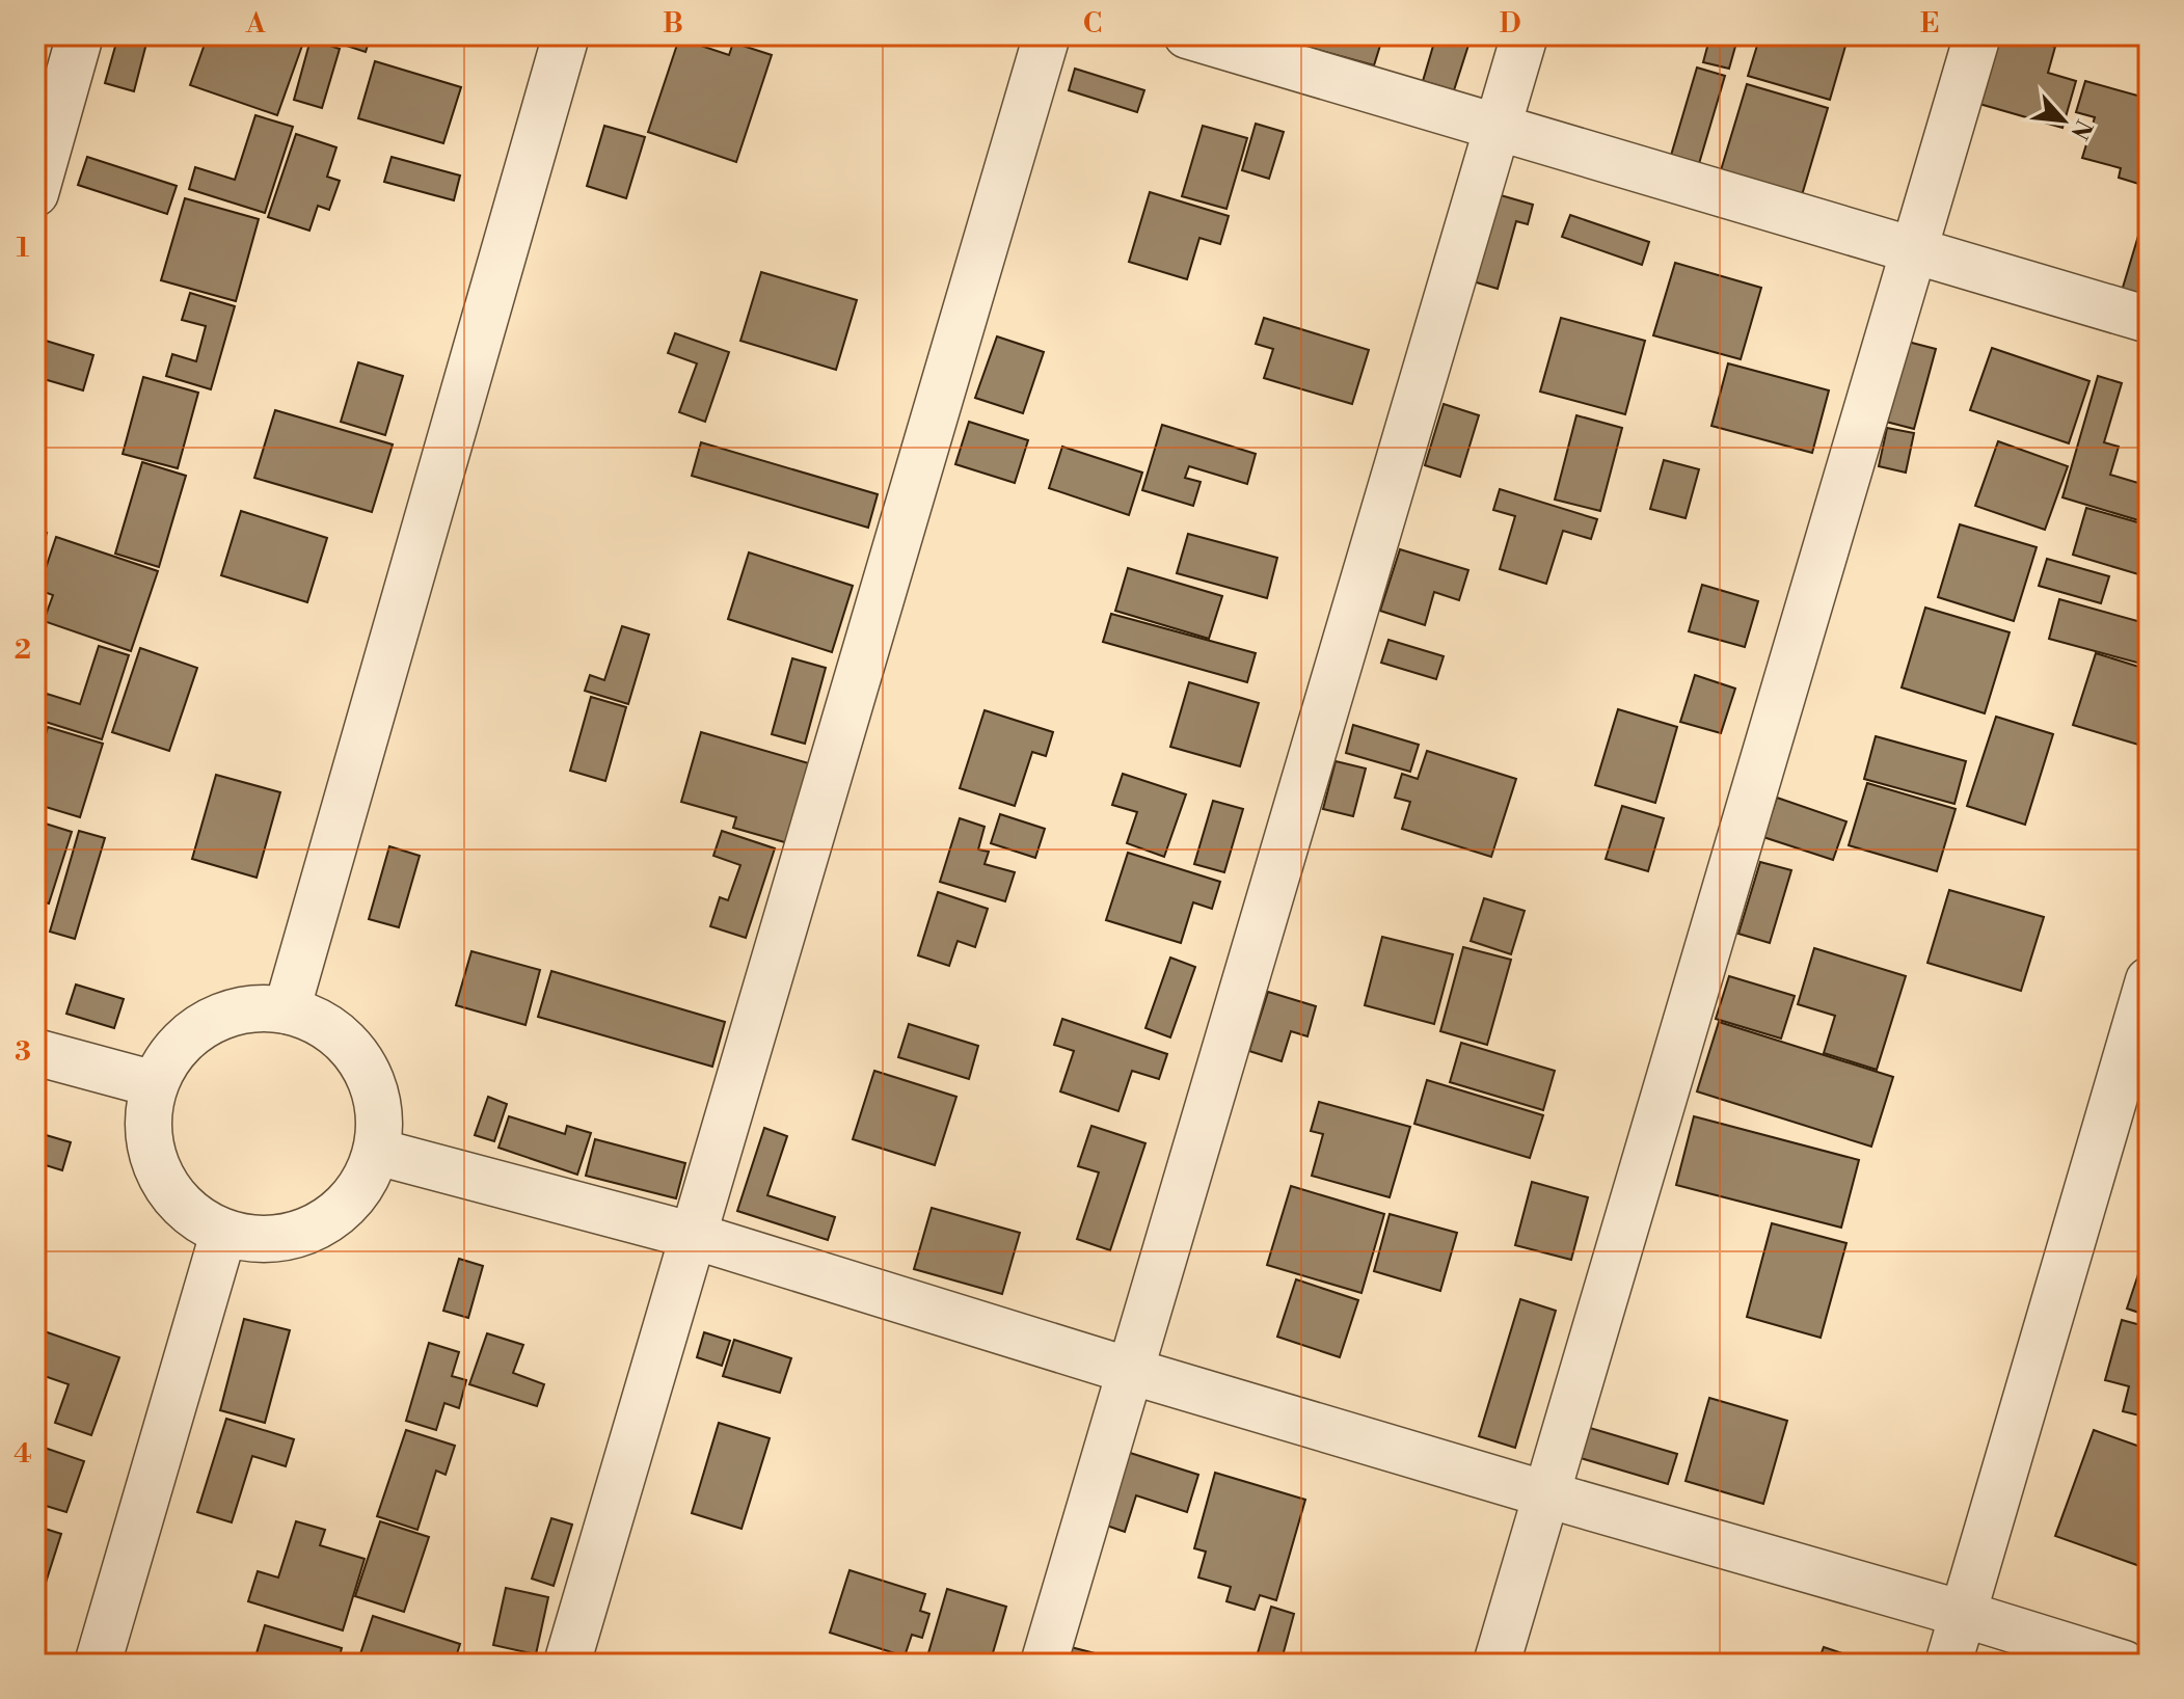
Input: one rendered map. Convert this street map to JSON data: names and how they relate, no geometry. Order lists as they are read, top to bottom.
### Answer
{
  "north": "bottom right",
  "grid": {
    "columns": [
      "A",
      "B",
      "C",
      "D",
      "E"
    ],
    "rows": [
      "1",
      "2",
      "3",
      "4"
    ]
  }
}
